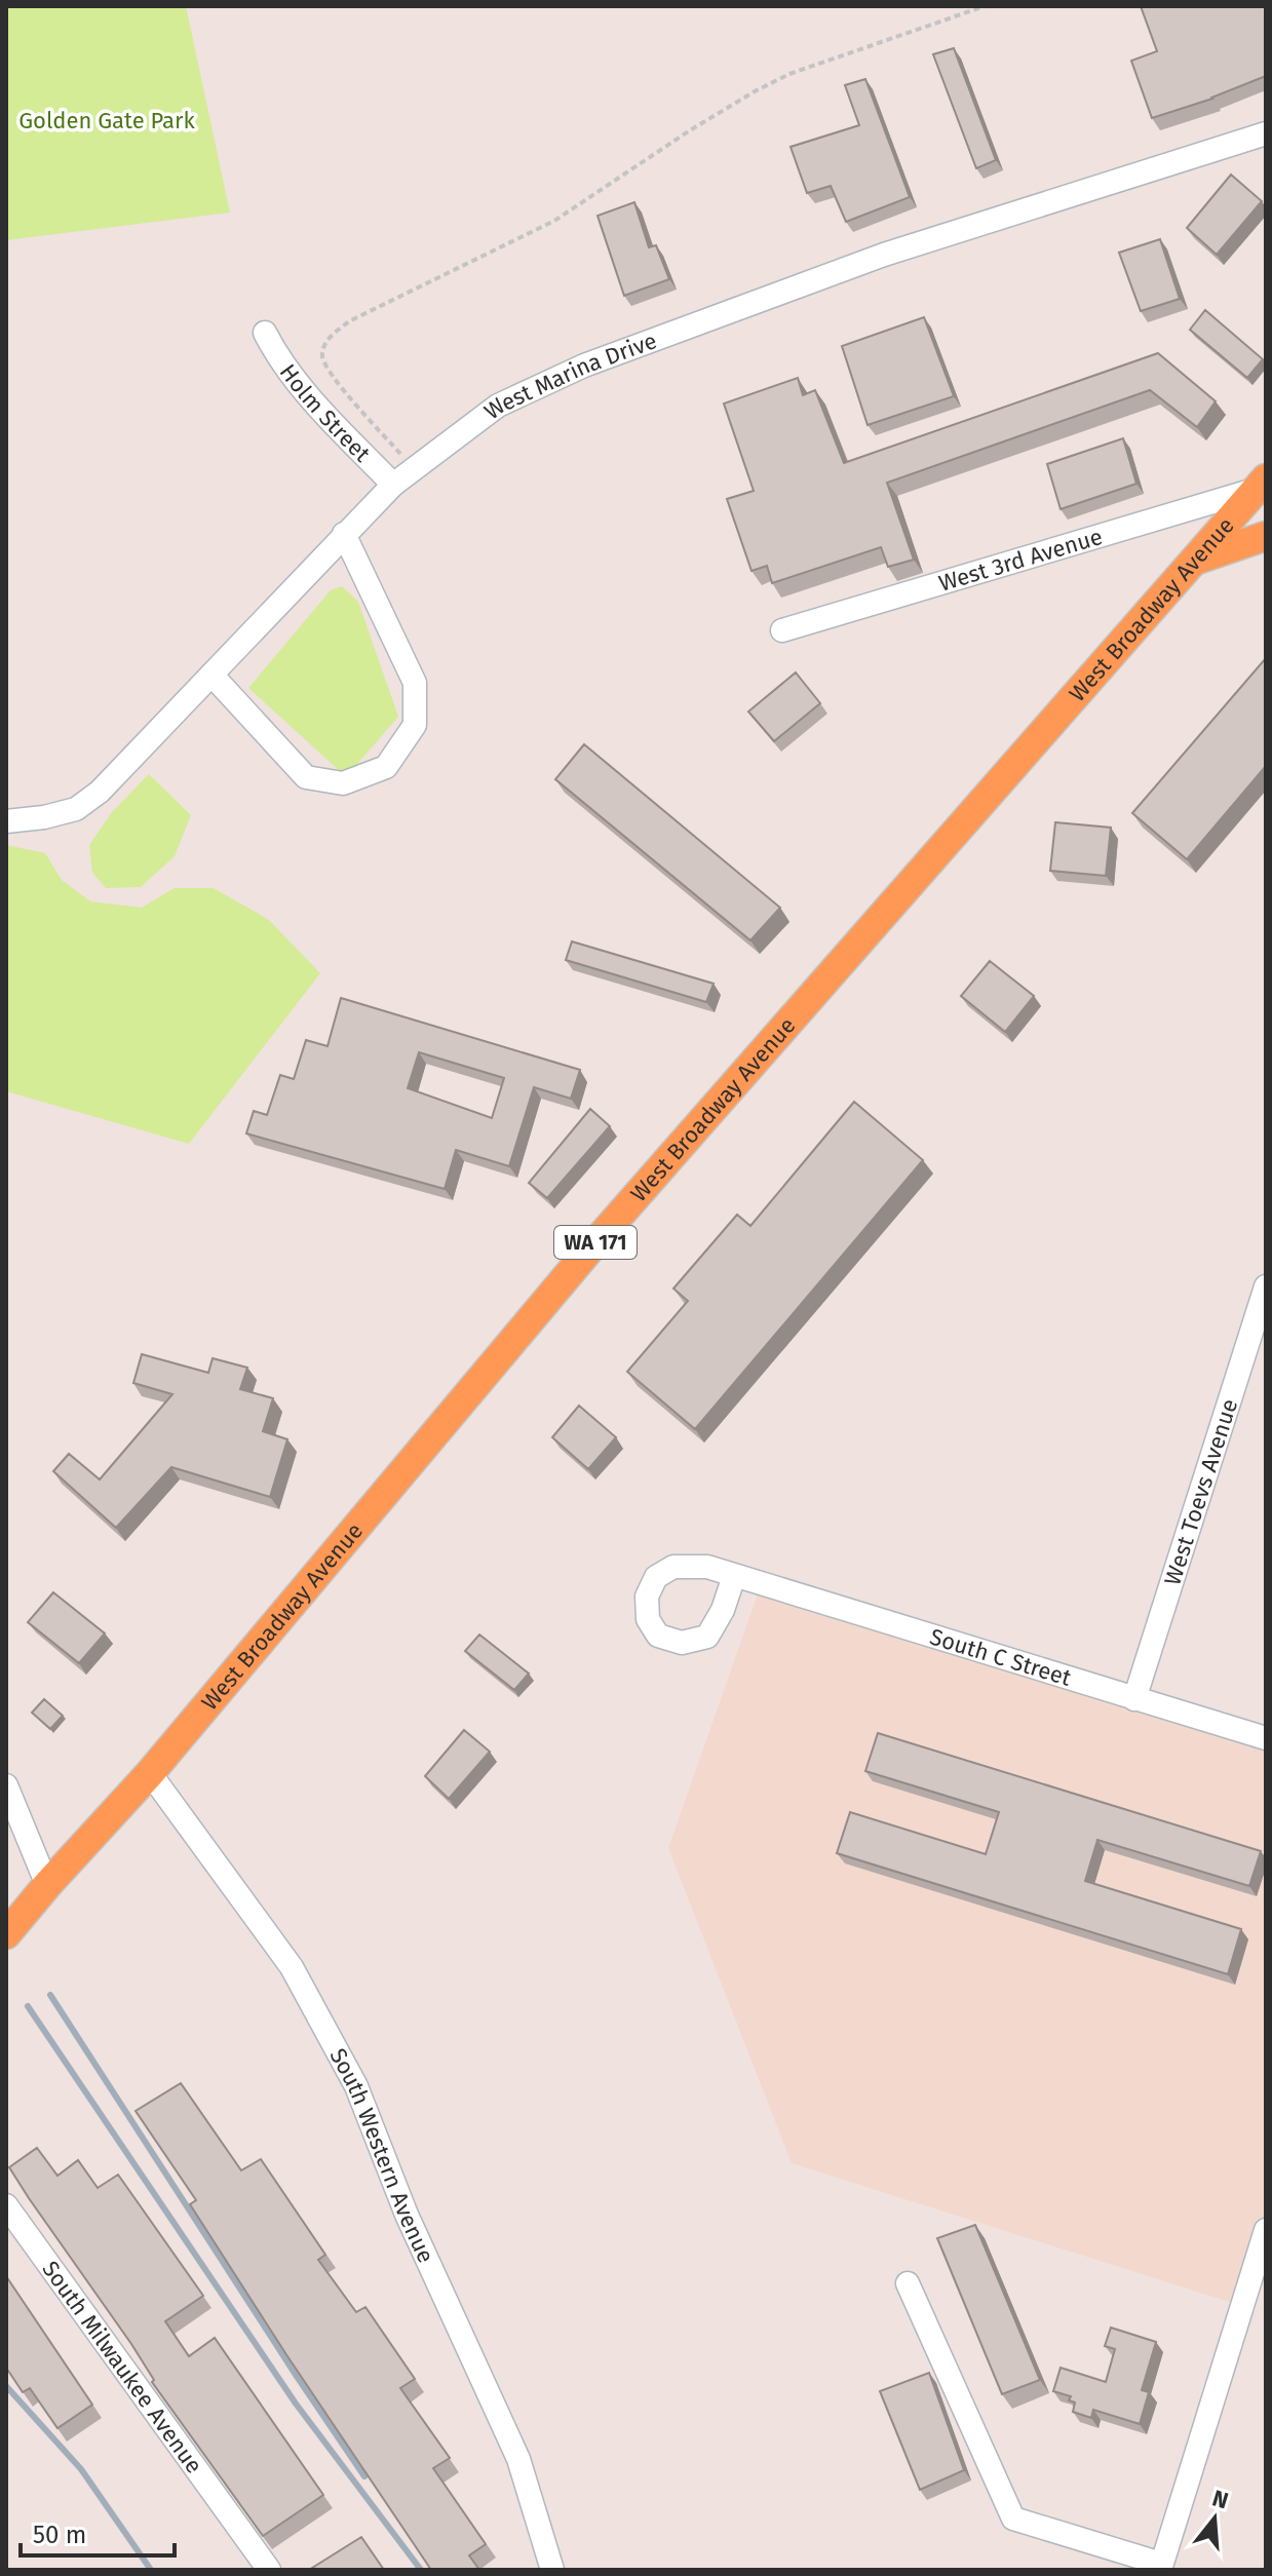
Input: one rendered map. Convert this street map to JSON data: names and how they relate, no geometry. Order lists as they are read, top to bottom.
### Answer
{
  "streets": {
    "main road": ["West Broadway Avenue", "WA 171"],
    "street": [
      "West Marina Drive",
      "Holm Street",
      "West 3rd Avenue",
      "West Toevs Avenue",
      "South C Street",
      "South Western Avenue",
      "South Milwaukee Avenue"
    ]
  },
  "crossings": [
    ["West Marina Drive", "Holm Street"],
    ["West 3rd Avenue", "West Broadway Avenue"],
    ["West Broadway Avenue", "South Western Avenue"],
    ["West Toevs Avenue", "South C Street"]
  ],
  "parks": ["Golden Gate Park"],
  "scale_bar": "50 m",
  "north": "top"
}
